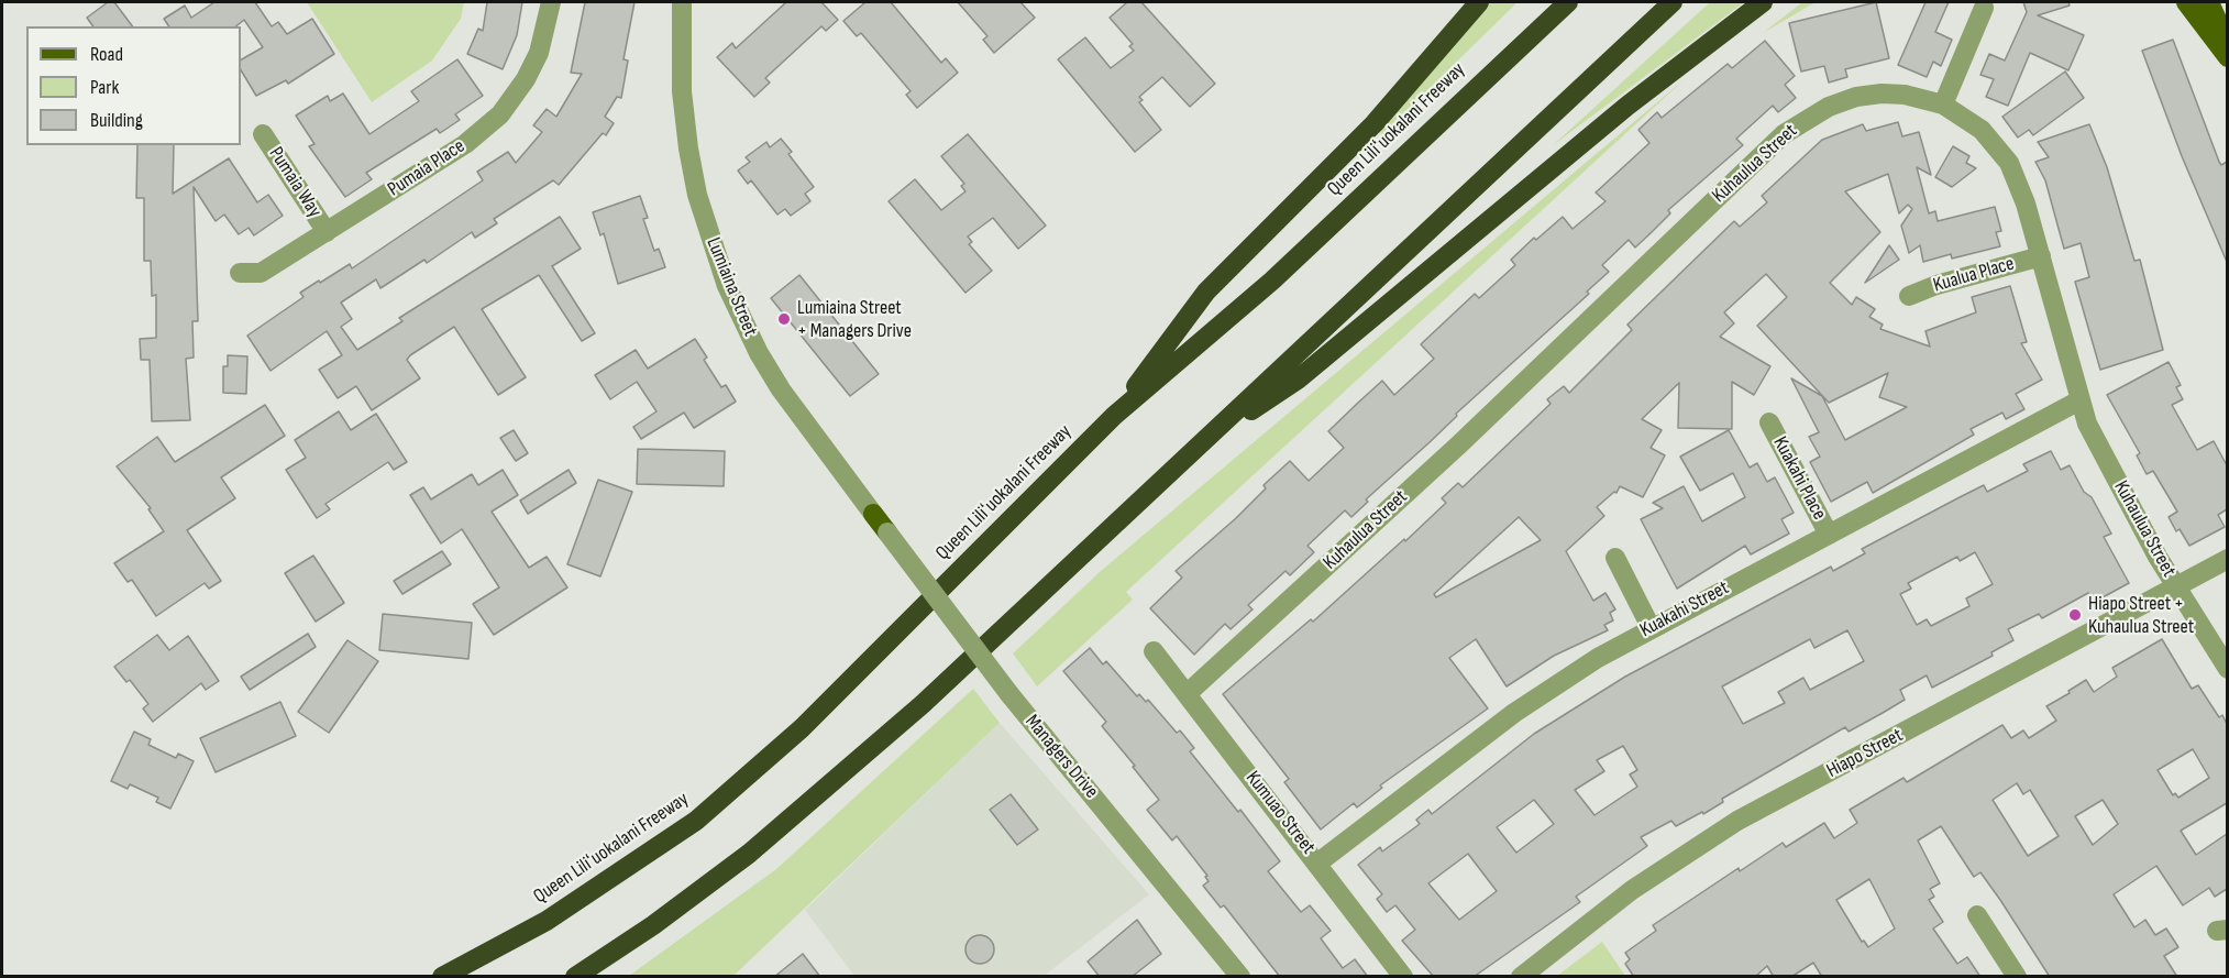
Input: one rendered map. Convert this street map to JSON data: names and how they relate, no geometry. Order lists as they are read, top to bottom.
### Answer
{
  "streets": {
    "highway": ["Queen Liliʻuokalani Freeway"],
    "main road": ["Lumiaina Street"],
    "street": [
      "Kuhaulua Street",
      "Pumaia Place",
      "Pumaia Way",
      "Kualua Place",
      "Kuakahi Place",
      "Kuakahi Street",
      "Hiapo Street",
      "Managers Drive",
      "Kumuao Street"
    ]
  },
  "crossings": [
    ["Kuhaulua Street", "Kualua Place"],
    ["Kuhaulua Street", "Kuakahi Street"],
    ["Kuhaulua Street", "Hiapo Street"],
    ["Kuhaulua Street", "Kumuao Street"],
    ["Pumaia Place", "Pumaia Way"],
    ["Lumiaina Street", "Managers Drive"],
    ["Kuakahi Place", "Kuakahi Street"],
    ["Kuakahi Street", "Kumuao Street"]
  ],
  "places": ["Lumiaina Street + Managers Drive", "Hiapo Street + Kuhaulua Street"],
  "legend": ["Road", "Park", "Building"]
}
